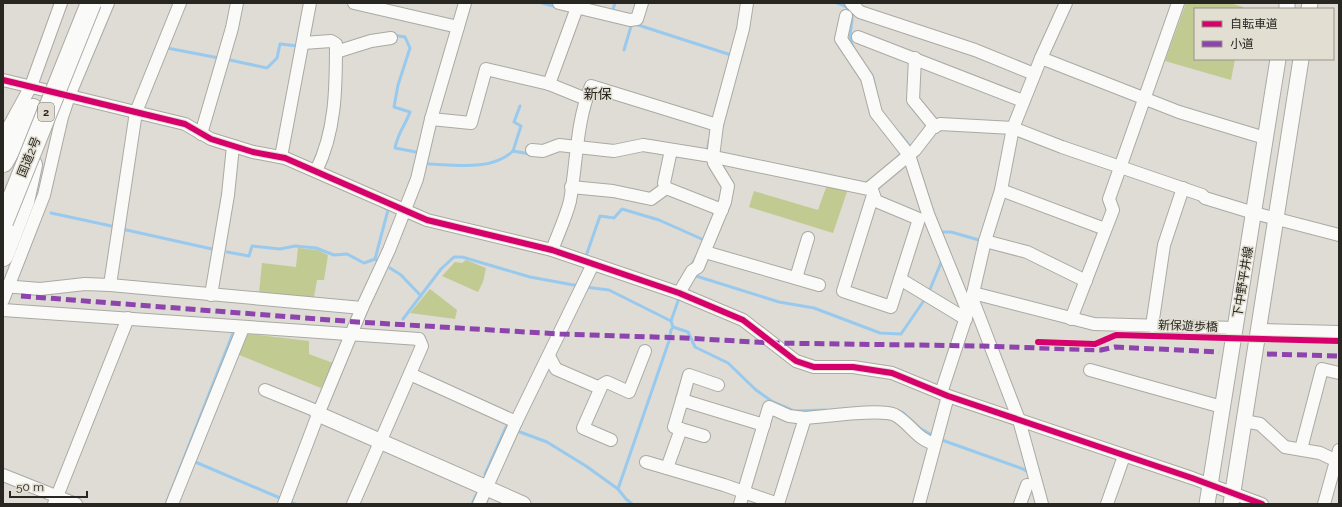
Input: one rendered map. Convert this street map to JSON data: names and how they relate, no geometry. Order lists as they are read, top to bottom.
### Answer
{
  "streets": {
    "highway": ["2", "国道2号"],
    "street": ["下中野平井線"],
    "cycle path": ["新保遊歩橋"]
  },
  "districts": ["新保"],
  "legend": ["自転車道", "小道"],
  "scale_bar": "50 m"
}
